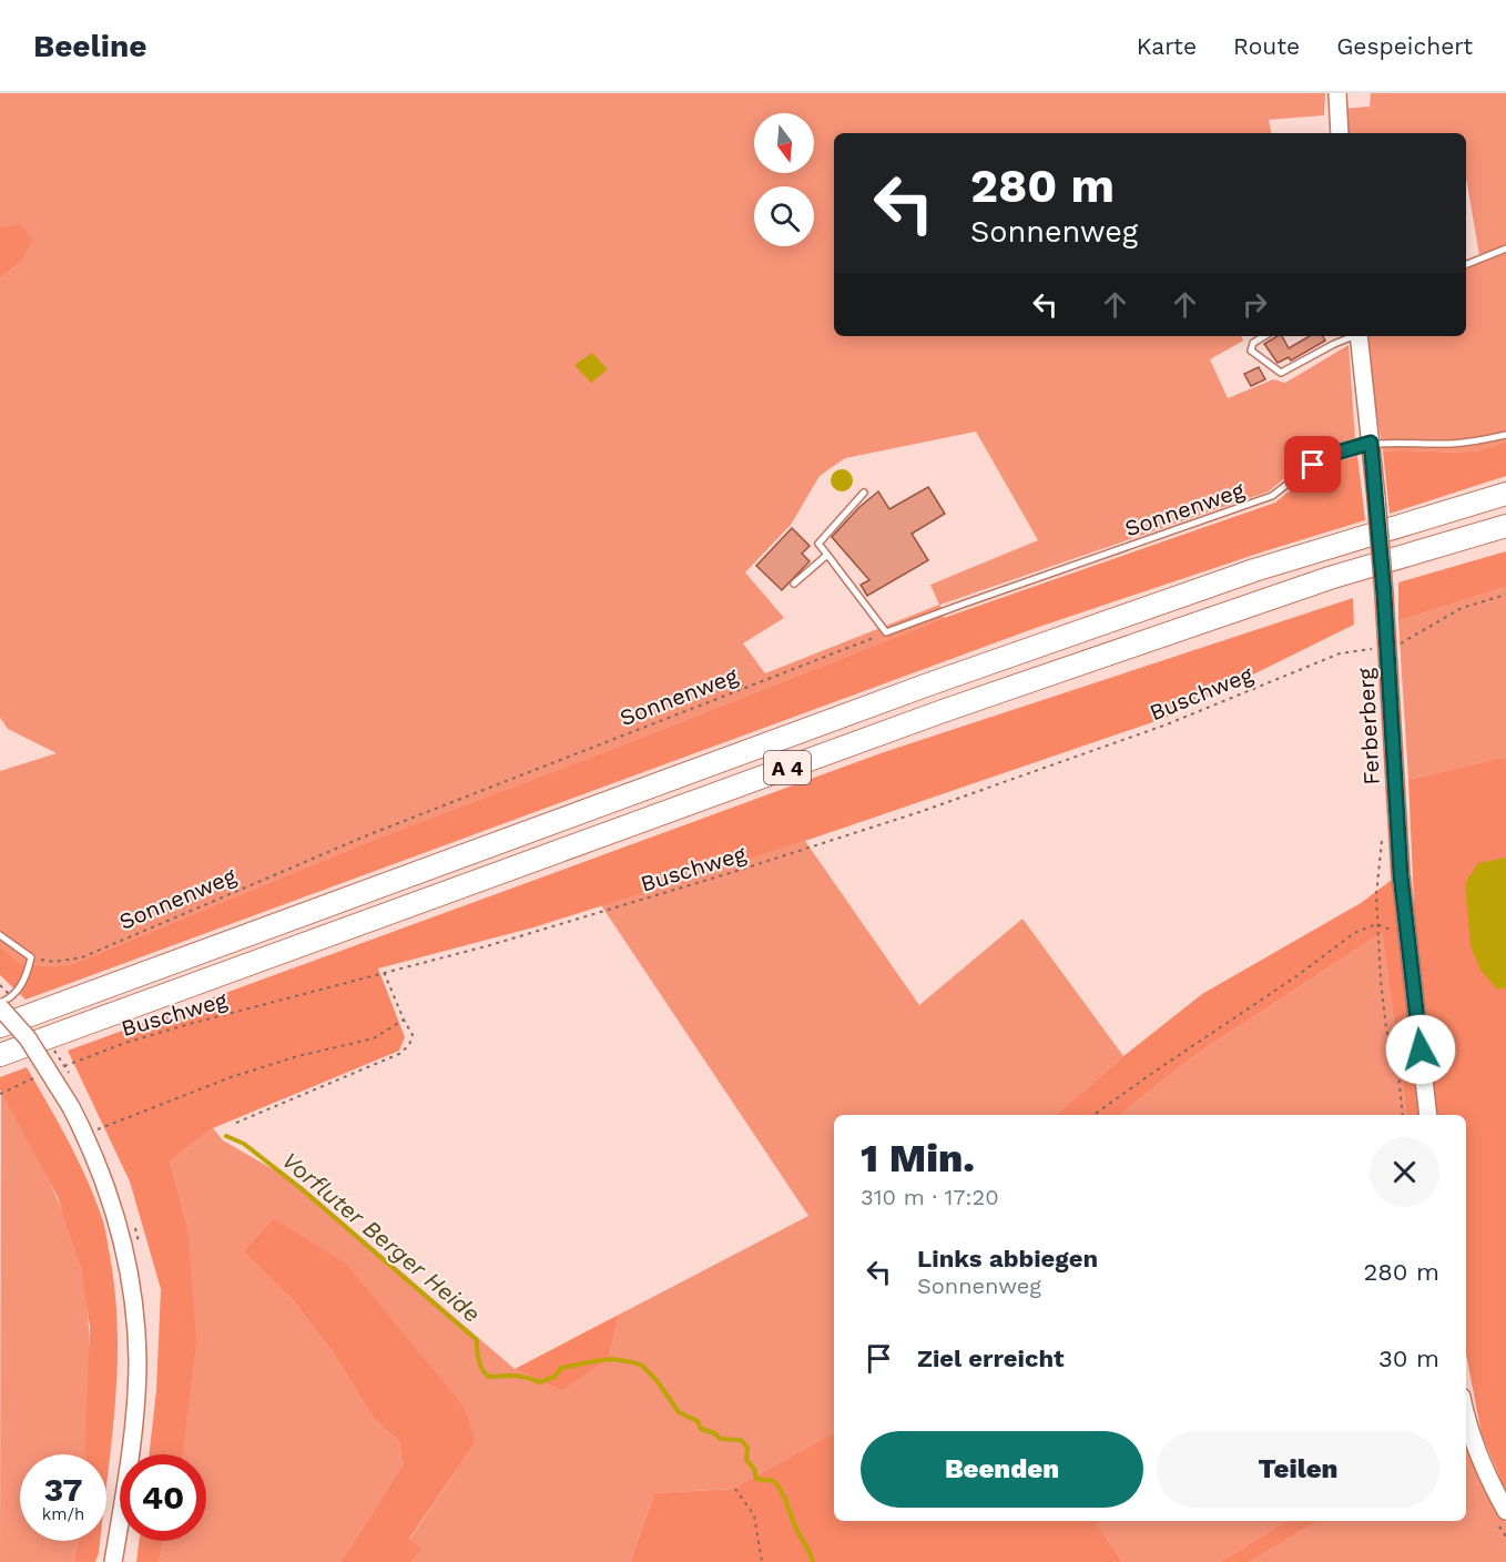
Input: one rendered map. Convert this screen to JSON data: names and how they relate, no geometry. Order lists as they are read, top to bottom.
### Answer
{
  "streets": {
    "highway": ["A 4"],
    "street": ["Ferberberg"],
    "lane": ["Sonnenweg"],
    "path": ["Buschweg"]
  },
  "crossings": [
    ["Sonnenweg", "Ferberberg"],
    ["Buschweg", "Ferberberg"]
  ],
  "water": ["Vorfluter Berger Heide"],
  "north": "bottom",
  "page": {
    "header": "Beeline",
    "nav": ["Karte", "Route", "Gespeichert"],
    "turn": ["280 m", "Sonnenweg"],
    "heading": ["1 Min.", "310 m · 17:20"],
    "list": [
      {
        "name": "Links abbiegen",
        "note": "Sonnenweg",
        "value": "280 m"
      },
      {
        "name": "Ziel erreicht",
        "value": "30 m"
      }
    ],
    "buttons": ["Beenden", "Teilen"],
    "speed": "37 km/h",
    "limit": "40"
  }
}
